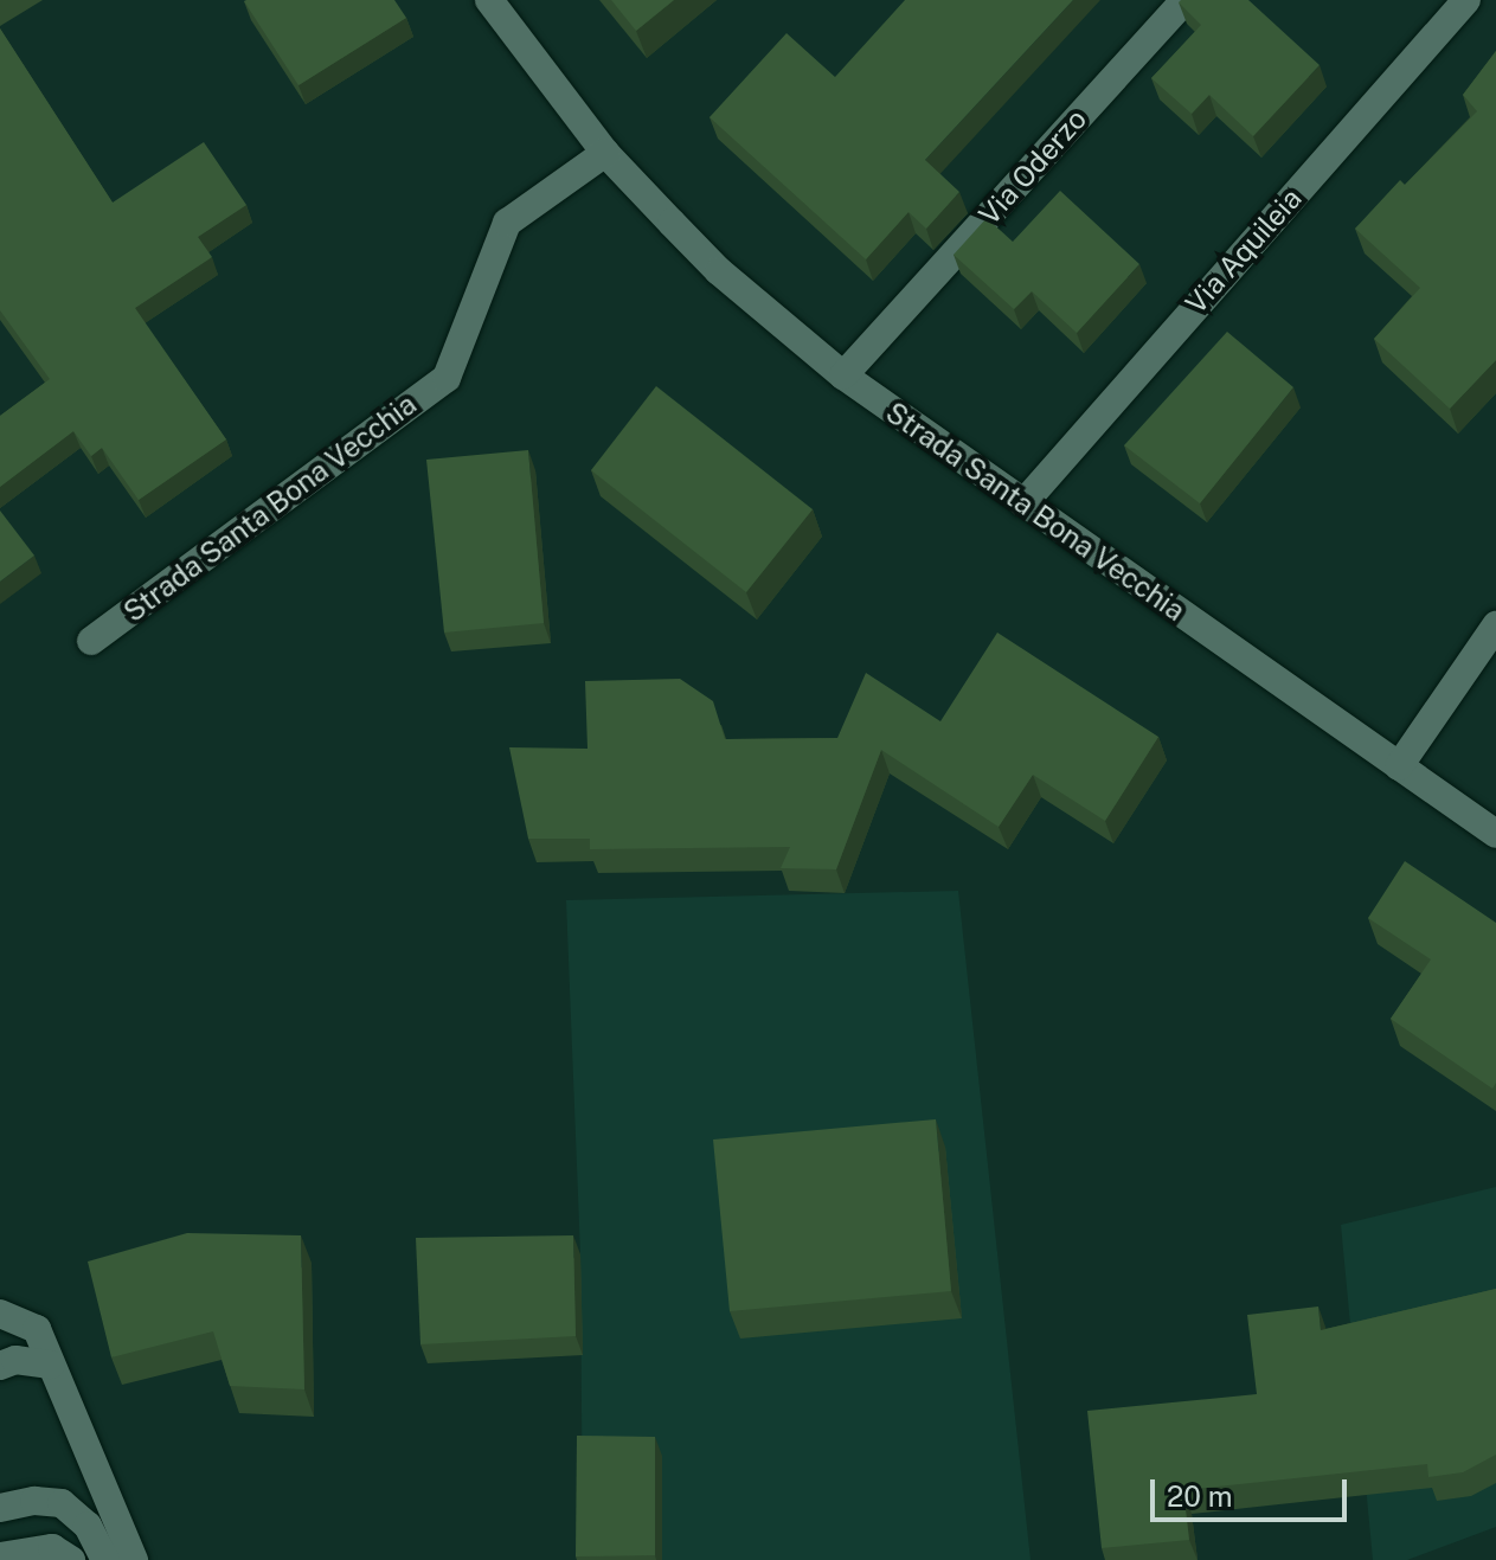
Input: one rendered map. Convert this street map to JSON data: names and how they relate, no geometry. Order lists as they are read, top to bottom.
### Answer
{
  "streets": {
    "street": ["Via Oderzo", "Via Aquileia", "Strada Santa Bona Vecchia"]
  },
  "crossings": [
    ["Via Oderzo", "Strada Santa Bona Vecchia"],
    ["Via Aquileia", "Strada Santa Bona Vecchia"]
  ],
  "scale_bar": "20 m"
}
